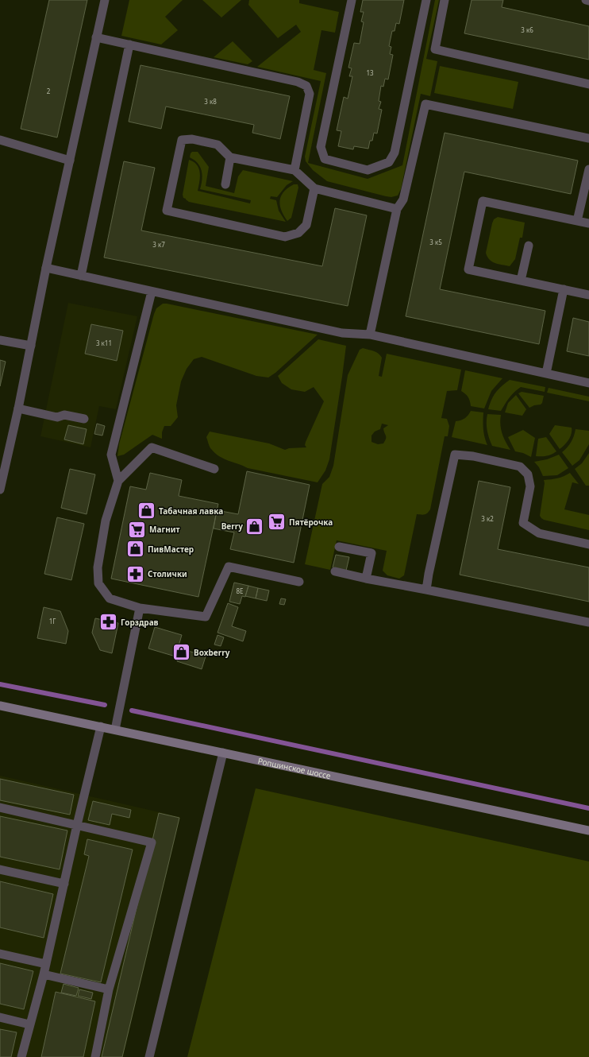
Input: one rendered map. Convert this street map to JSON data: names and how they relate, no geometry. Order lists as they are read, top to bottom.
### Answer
{
  "streets": {
    "main road": ["Ропшинское шоссе"]
  },
  "places": {
    "shop": [
      "Табачная лавка",
      "Berry",
      "ПивМастер",
      "Boxberry"
    ],
    "supermarket": ["Пятёрочка", "Магнит"],
    "pharmacy": ["Столички", "Горздрав"]
  },
  "house_numbers": [
    "3 к6",
    "13",
    "2",
    "3 к8",
    "3 к5",
    "3 к7",
    "3 к11",
    "3 к2",
    "8Е",
    "1Г"
  ]
}
